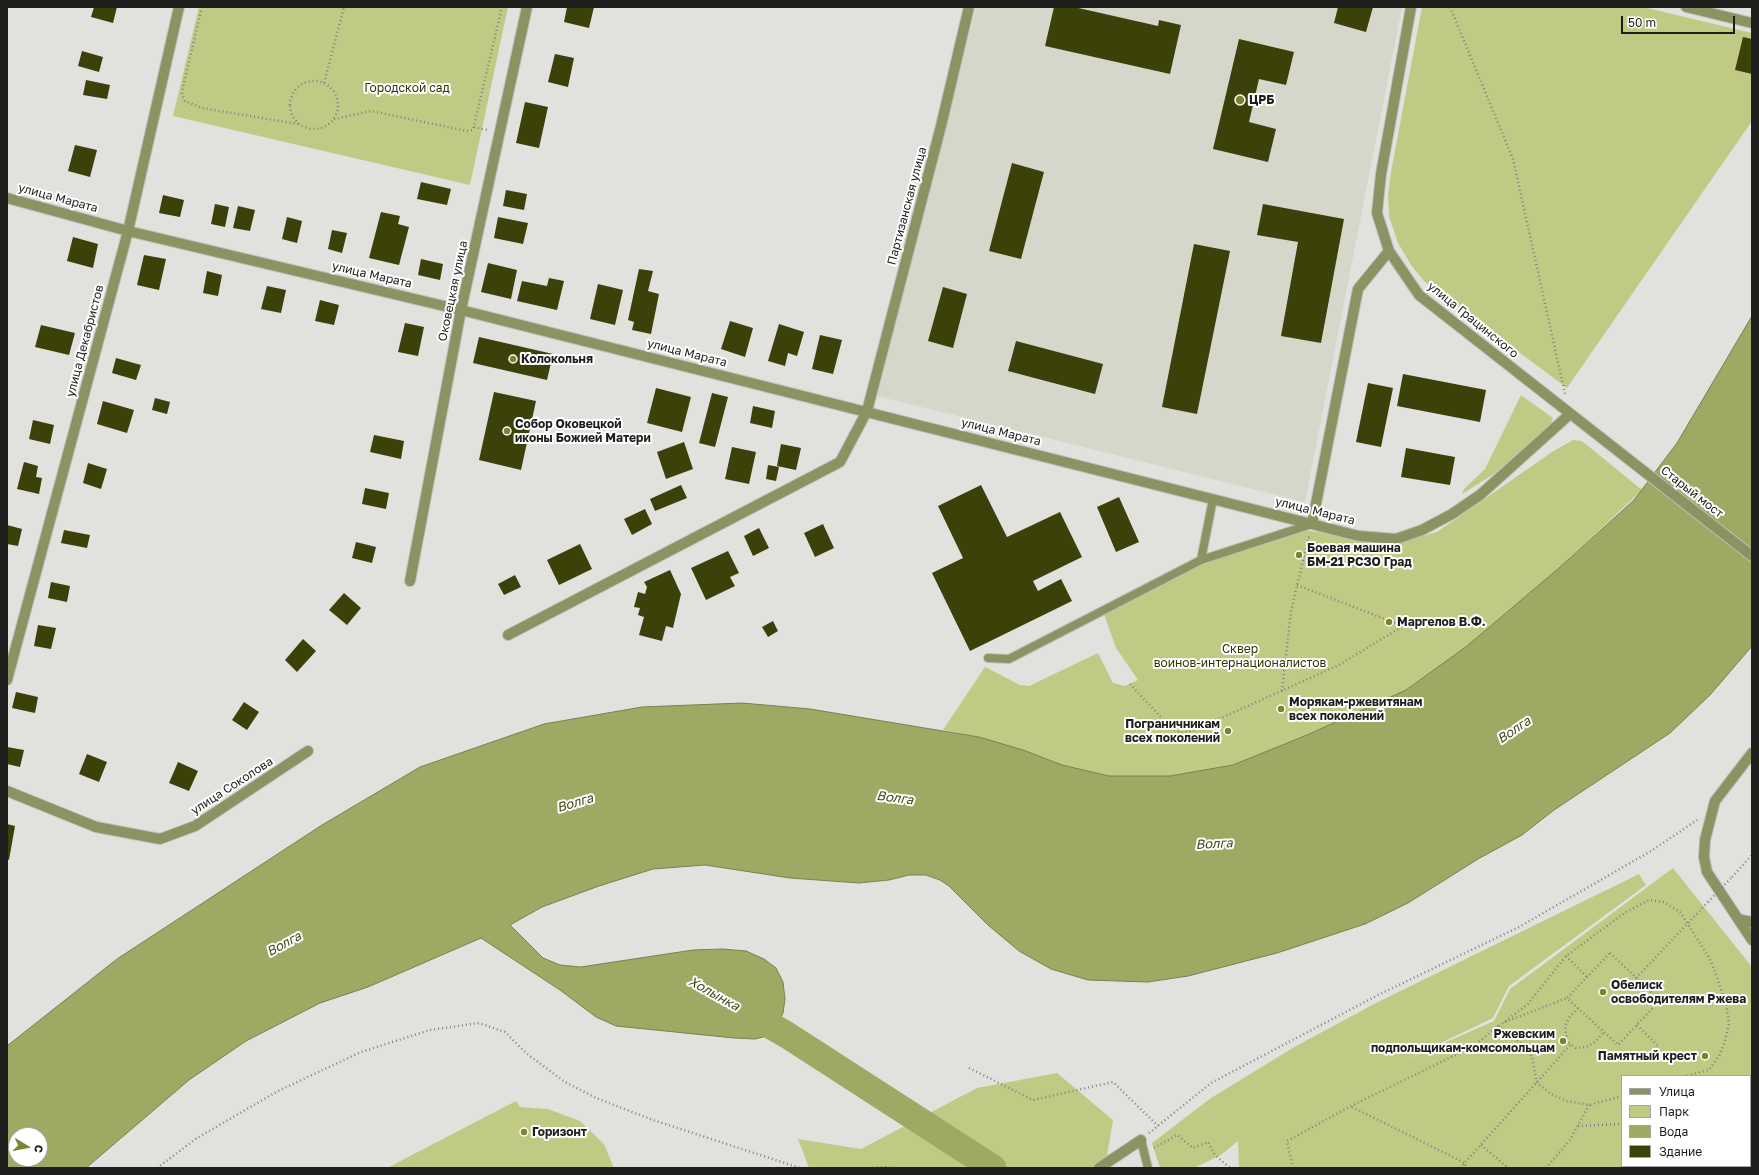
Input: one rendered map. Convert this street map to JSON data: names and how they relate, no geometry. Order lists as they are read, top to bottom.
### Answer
{
  "streets": {
    "street": [
      "улица Марата",
      "Партизанская улица",
      "Оковецкая улица",
      "улица Грацинского",
      "улица Декабристов",
      "Старый мост",
      "улица Соколова"
    ]
  },
  "crossings": [
    ["улица Марата", "Партизанская улица"],
    ["улица Марата", "Оковецкая улица"],
    ["улица Марата", "улица Грацинского"],
    ["улица Марата", "улица Декабристов"],
    ["улица Грацинского", "Старый мост"]
  ],
  "water": ["Волга", "Холынка"],
  "parks": ["Городской сад", "Сквер воинов-интернационалистов"],
  "places": [
    "ЦРБ",
    "Колокольня",
    "Собор Оковецкой иконы Божией Матери",
    "Боевая машина БМ-21 РСЗО Град",
    "Маргелов В.Ф.",
    "Морякам-ржевитянам всех поколений",
    "Пограничникам всех поколений",
    "Обелиск освободителям Ржева",
    "Ржевским подпольщикам-комсомольцам",
    "Памятный крест",
    "Горизонт"
  ],
  "legend": [
    "Улица",
    "Парк",
    "Вода",
    "Здание"
  ],
  "scale_bar": "50 m",
  "north": "right"
}
